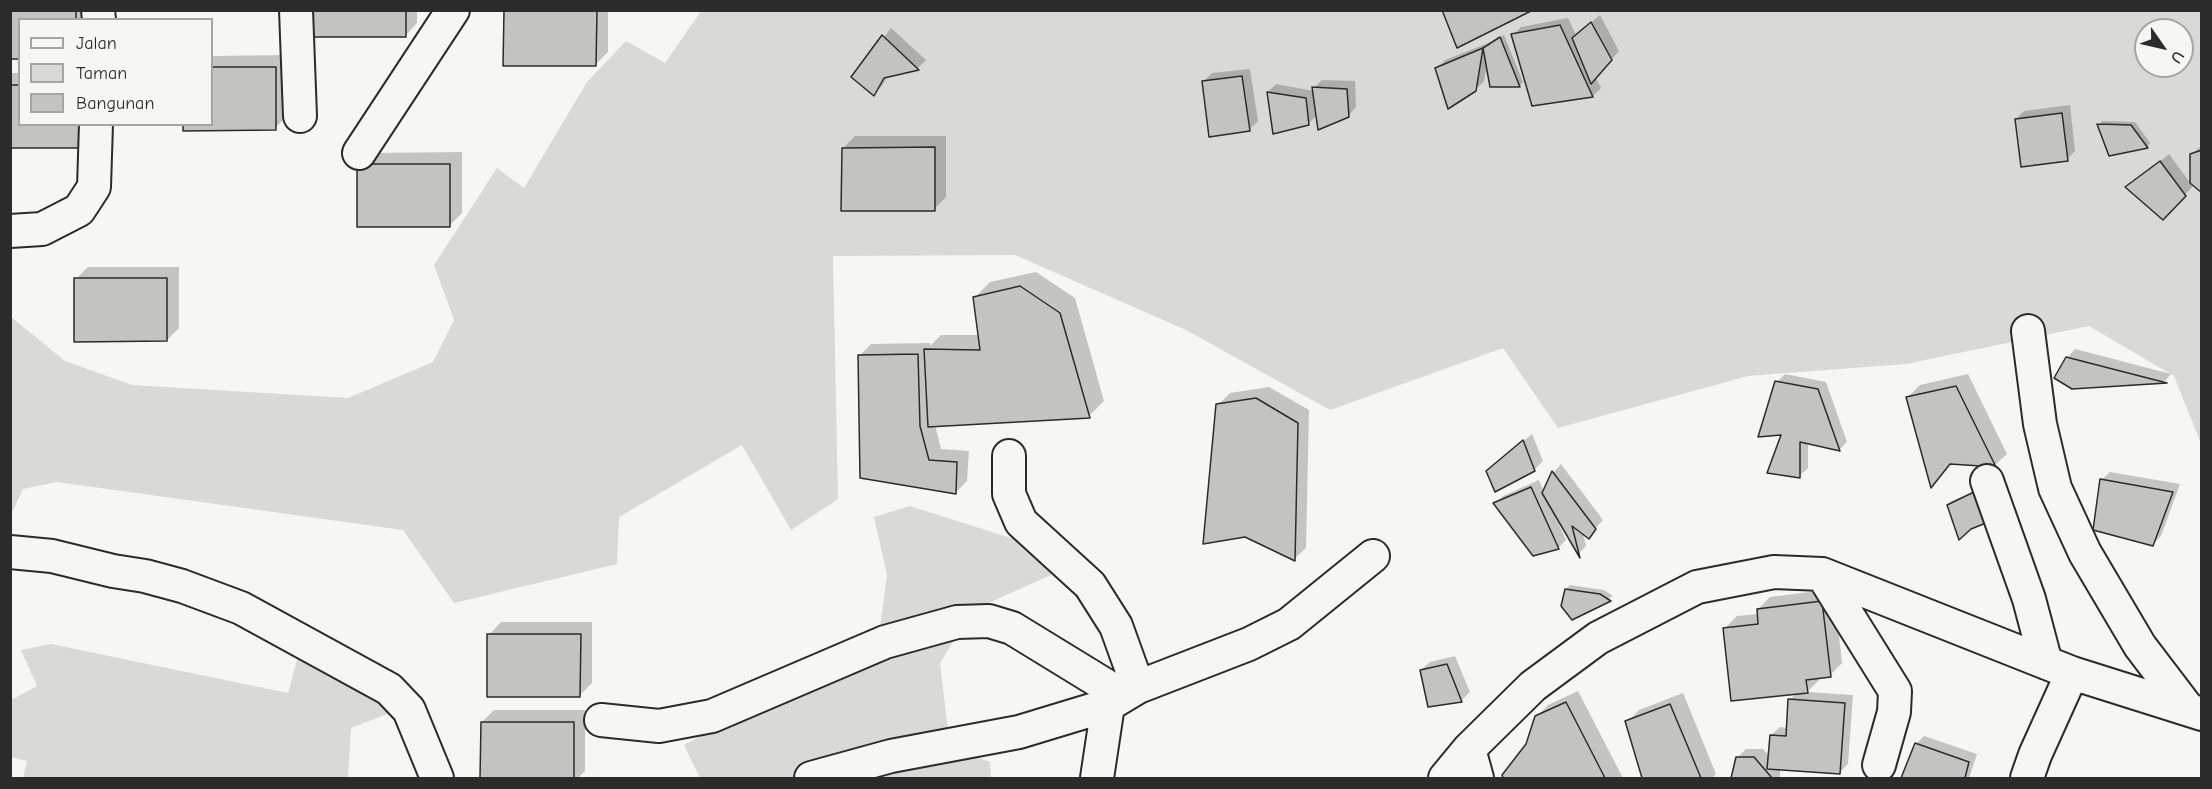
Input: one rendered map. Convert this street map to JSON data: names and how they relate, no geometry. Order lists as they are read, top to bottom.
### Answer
{
  "legend": ["Jalan", "Taman", "Bangunan"],
  "north": "bottom right"
}
